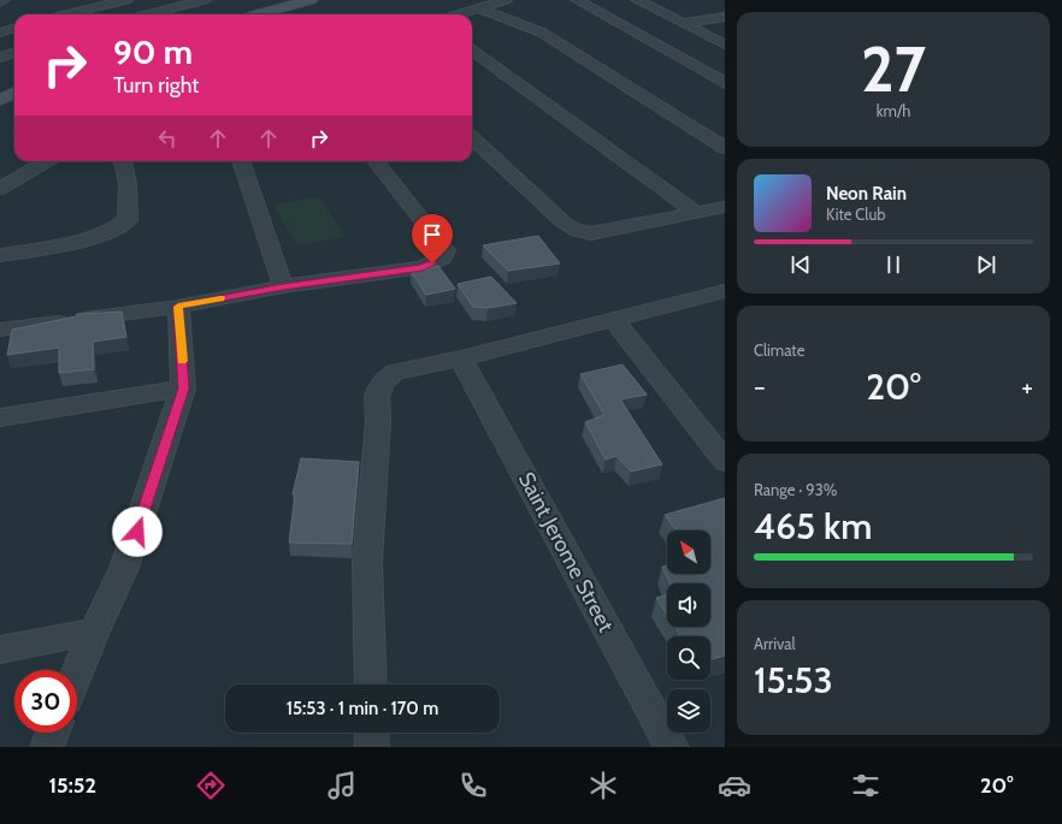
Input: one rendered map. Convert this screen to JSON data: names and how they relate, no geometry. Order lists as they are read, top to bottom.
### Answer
{
  "streets": {
    "street": ["Saint Jerome Street"]
  },
  "north": "top left",
  "page": {
    "tile": [
      ["27", "km/h"],
      "Climate",
      ["Range · 93%", "465 km"],
      ["Arrival", "15:53"]
    ],
    "turn": ["90 m", "Turn right"],
    "song": ["Neon Rain", "Kite Club"],
    "heat": ["−", "20°", "+"],
    "limit": "30",
    "trip": "15:53 · 1 min · 170 m",
    "tabs": ["15:52", "20°"]
  }
}
